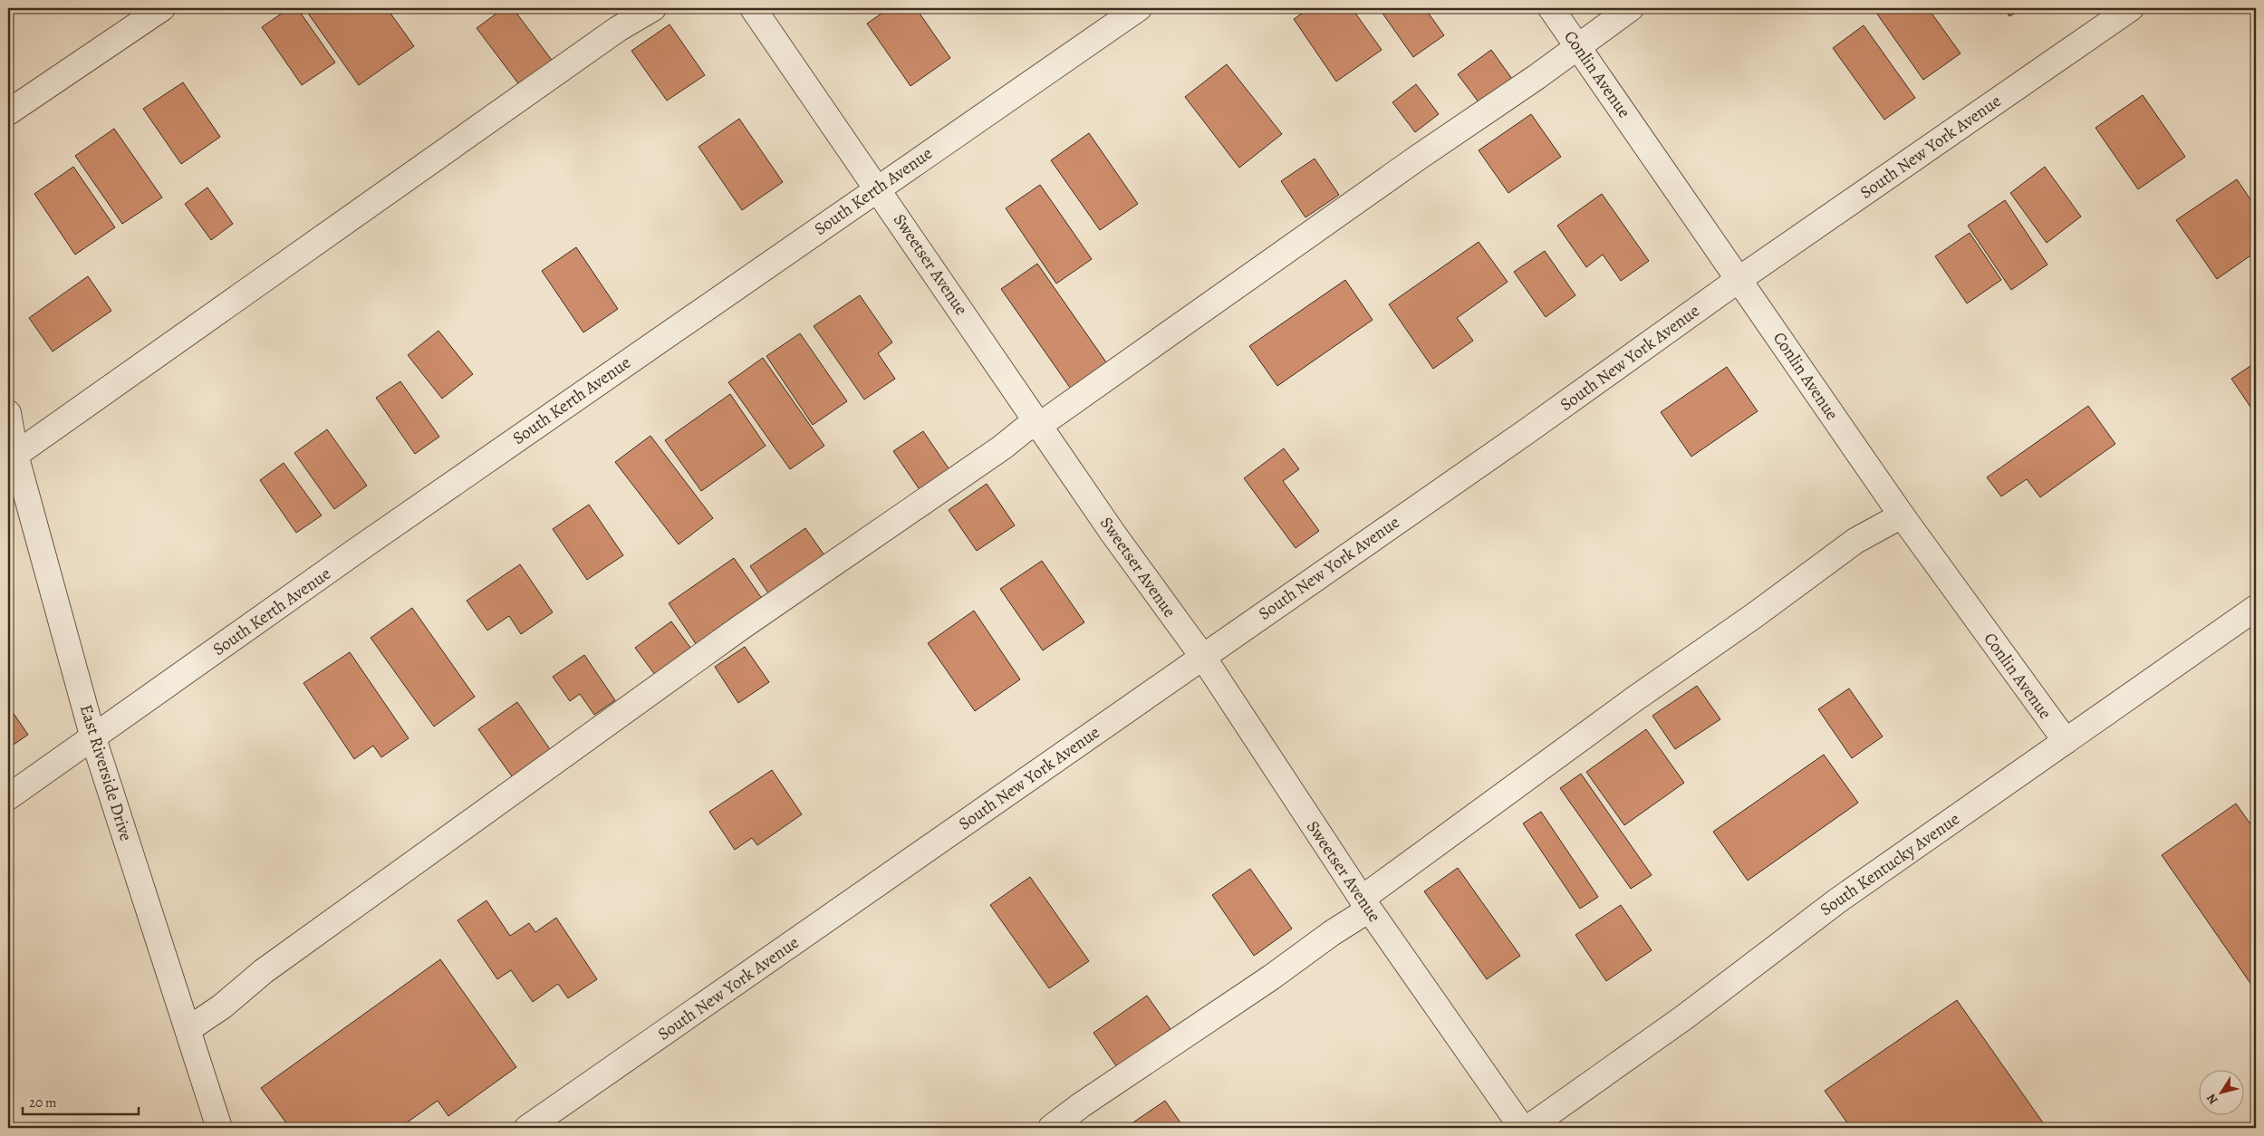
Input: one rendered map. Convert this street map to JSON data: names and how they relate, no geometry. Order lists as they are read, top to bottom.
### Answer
{
  "streets": {
    "street": [
      "Conlin Avenue",
      "South New York Avenue",
      "South Kerth Avenue",
      "Sweetser Avenue",
      "East Riverside Drive",
      "South Kentucky Avenue"
    ]
  },
  "crossings": [
    ["Conlin Avenue", "South New York Avenue"],
    ["Conlin Avenue", "South Kentucky Avenue"],
    ["South New York Avenue", "Sweetser Avenue"],
    ["South Kerth Avenue", "Sweetser Avenue"],
    ["South Kerth Avenue", "East Riverside Drive"]
  ],
  "scale_bar": "20 m",
  "north": "bottom left"
}
